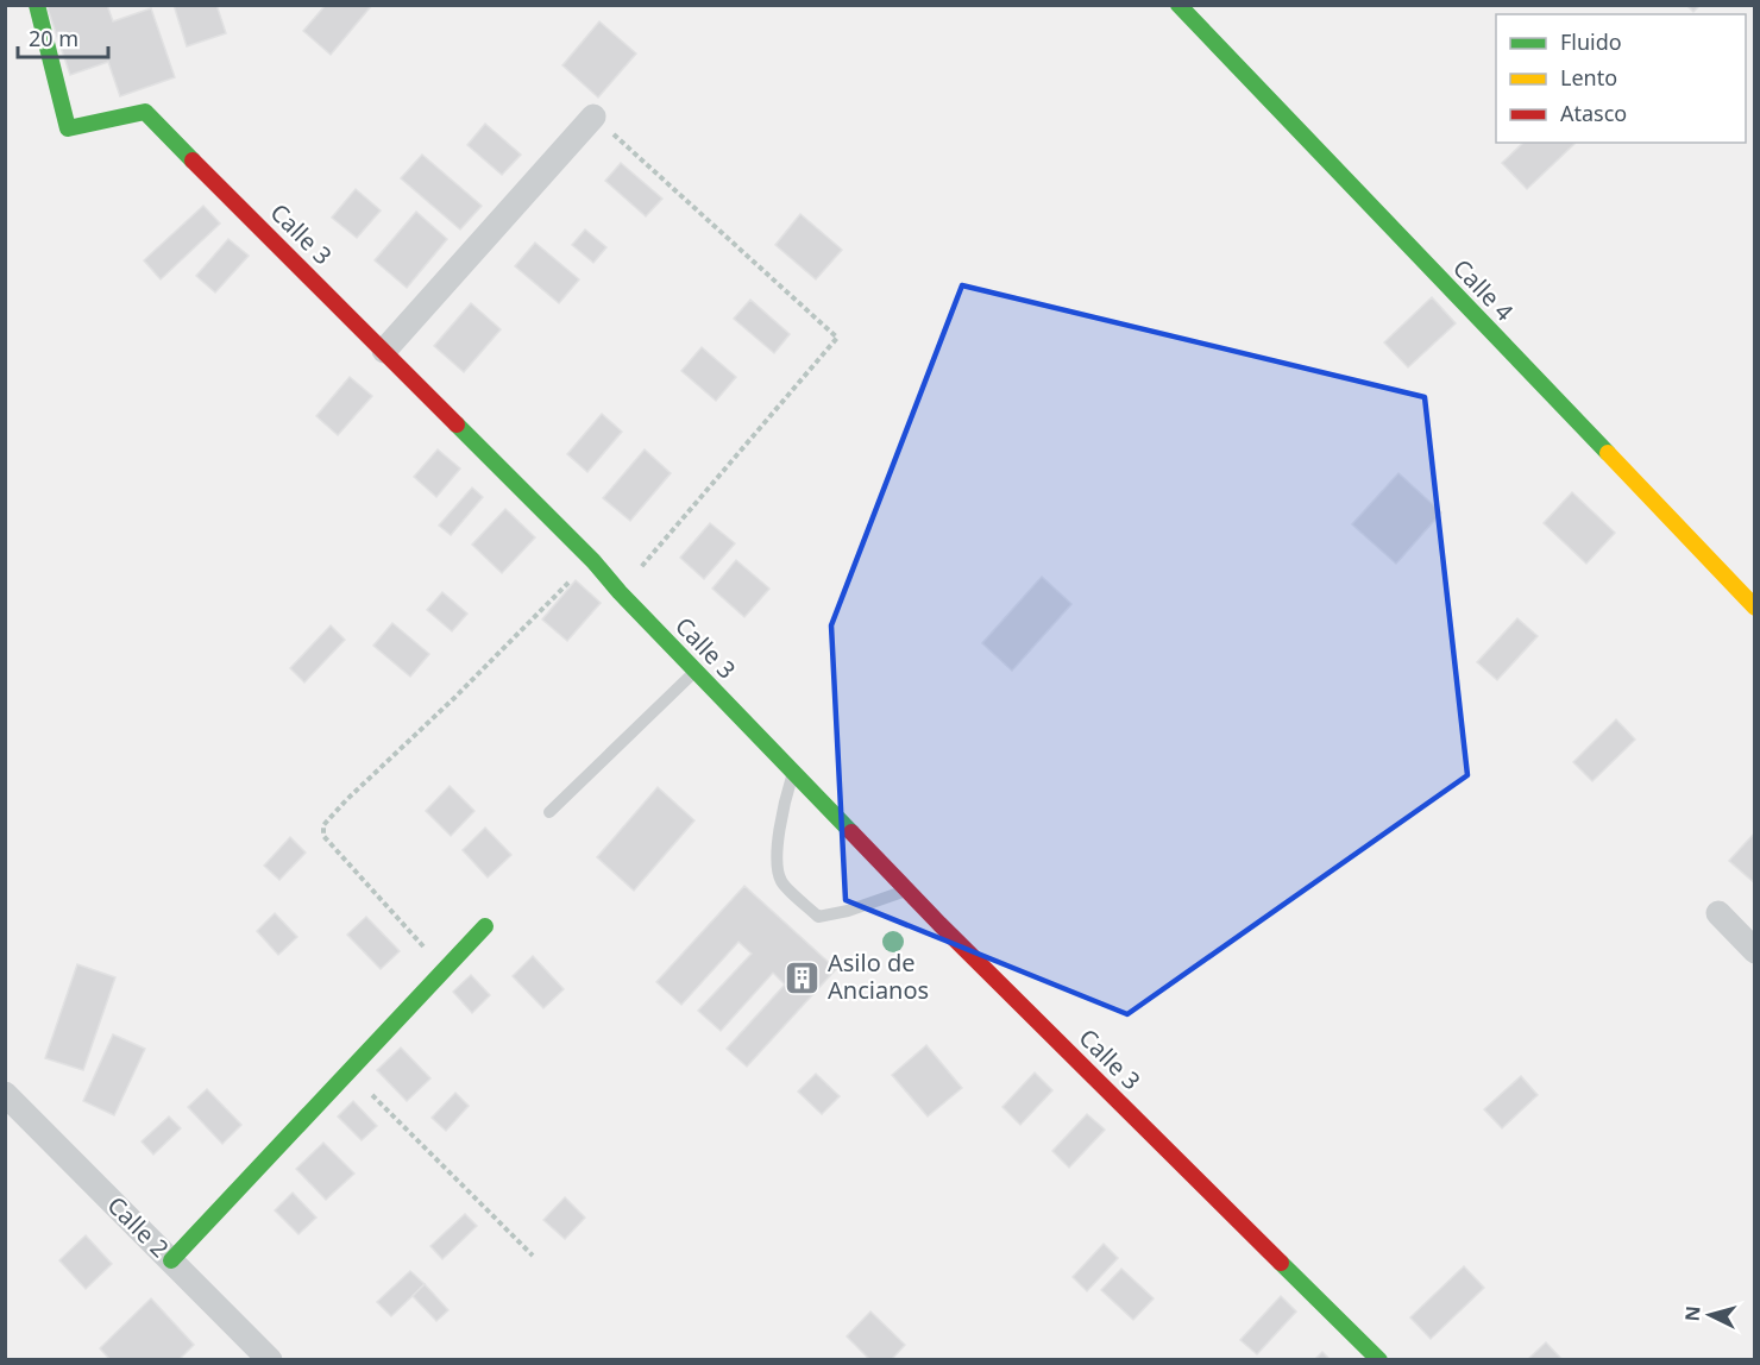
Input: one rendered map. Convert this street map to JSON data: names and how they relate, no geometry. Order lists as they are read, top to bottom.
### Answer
{
  "streets": {
    "street": ["Calle 3", "Calle 4", "Calle 2"]
  },
  "places": {
    "building": ["Asilo de Ancianos"]
  },
  "legend": ["Fluido", "Lento", "Atasco"],
  "scale_bar": "20 m",
  "north": "left"
}
